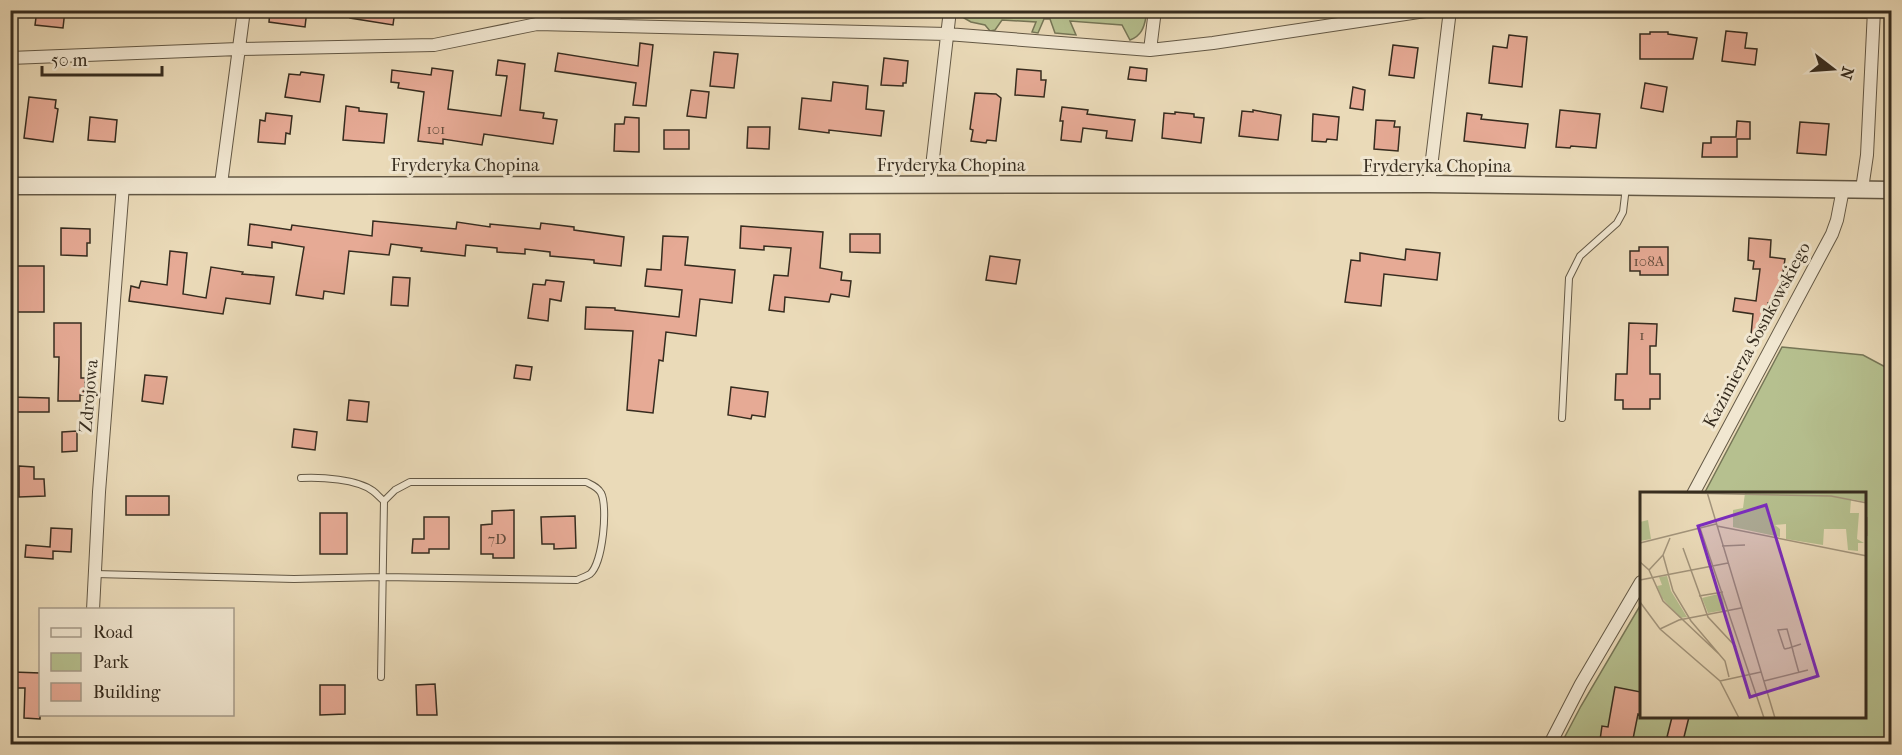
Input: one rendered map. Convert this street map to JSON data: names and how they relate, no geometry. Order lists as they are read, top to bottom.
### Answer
{
  "streets": {
    "street": ["Fryderyka Chopina", "Kazimierza Sosnkowskiego", "Zdrojowa"]
  },
  "crossings": [
    ["Fryderyka Chopina", "Kazimierza Sosnkowskiego"],
    ["Fryderyka Chopina", "Zdrojowa"]
  ],
  "house_numbers": [
    "101",
    "108A",
    "1",
    "7D"
  ],
  "legend": ["Road", "Park", "Building"],
  "scale_bar": "50 m",
  "north": "right"
}
